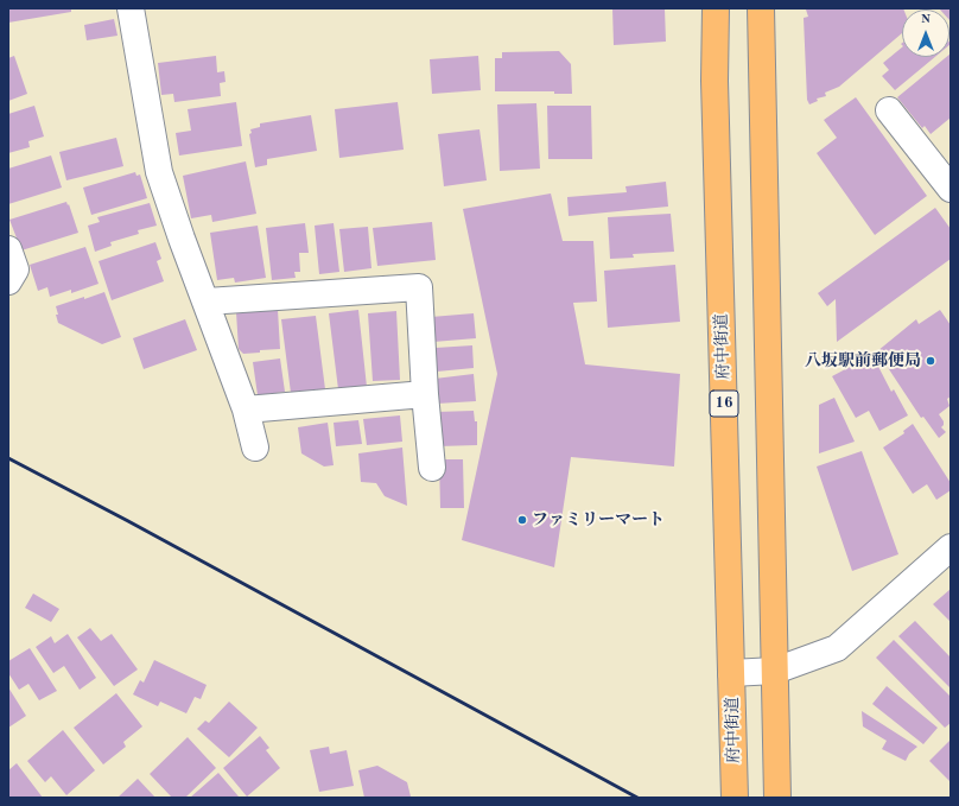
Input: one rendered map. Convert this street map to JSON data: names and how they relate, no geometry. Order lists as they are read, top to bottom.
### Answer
{
  "streets": {
    "main road": ["府中街道", "16"]
  },
  "places": ["八坂駅前郵便局", "ファミリーマート"],
  "north": "top"
}
